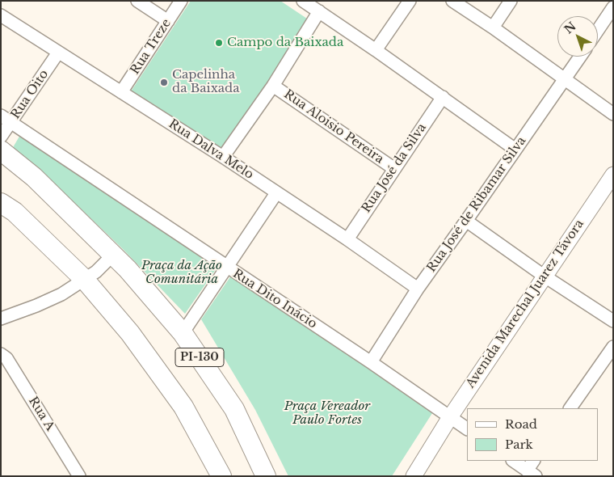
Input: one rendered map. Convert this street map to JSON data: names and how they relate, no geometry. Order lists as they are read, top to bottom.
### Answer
{
  "streets": {
    "main road": ["PI-130"],
    "street": [
      "Rua Treze",
      "Rua Oito",
      "Rua Aloisio Pereira",
      "Rua Dalva Melo",
      "Rua José da Silva",
      "Rua José de Ribamar Silva",
      "Rua Dito Inácio",
      "Avenida Marechal Juarez Távora",
      "Rua A"
    ]
  },
  "crossings": [
    ["Rua Treze", "Rua Dalva Melo"],
    ["Rua Oito", "Rua Dalva Melo"],
    ["Rua Oito", "Rua Dito Inácio"],
    ["Rua Aloisio Pereira", "Rua José da Silva"],
    ["Rua Dalva Melo", "Rua José da Silva"],
    ["Rua Dalva Melo", "Rua José de Ribamar Silva"],
    ["Rua José de Ribamar Silva", "Rua Dito Inácio"],
    ["Rua Dito Inácio", "Avenida Marechal Juarez Távora"]
  ],
  "parks": ["Praça da Ação Comunitária", "Praça Vereador Paulo Fortes"],
  "places": ["Campo da Baixada", "Capelinha da Baixada"],
  "legend": ["Road", "Park"],
  "north": "top left"
}
